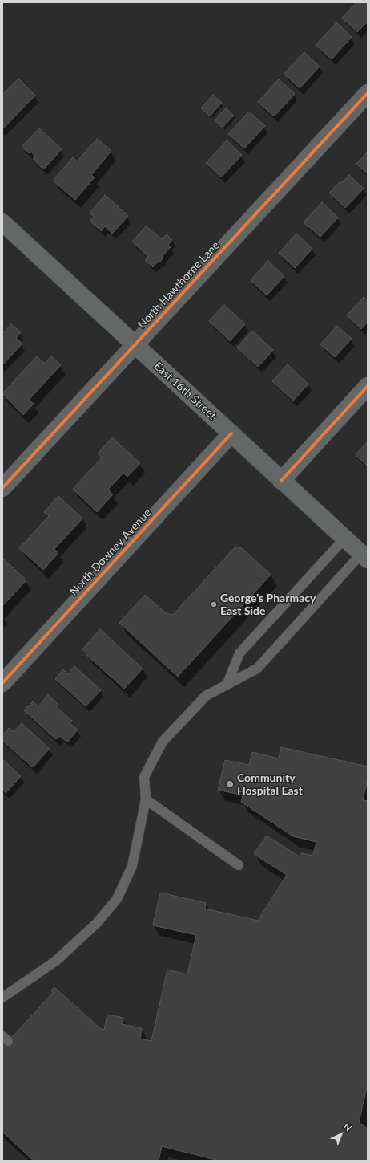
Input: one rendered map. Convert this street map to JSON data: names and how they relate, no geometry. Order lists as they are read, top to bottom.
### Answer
{
  "streets": {
    "main road": ["East 16th Street"],
    "street": ["North Hawthorne Lane", "North Downey Avenue"]
  },
  "crossings": [
    ["North Hawthorne Lane", "East 16th Street"],
    ["East 16th Street", "North Downey Avenue"]
  ],
  "places": ["George's Pharmacy East Side", "Community Hospital East"],
  "north": "top right"
}
